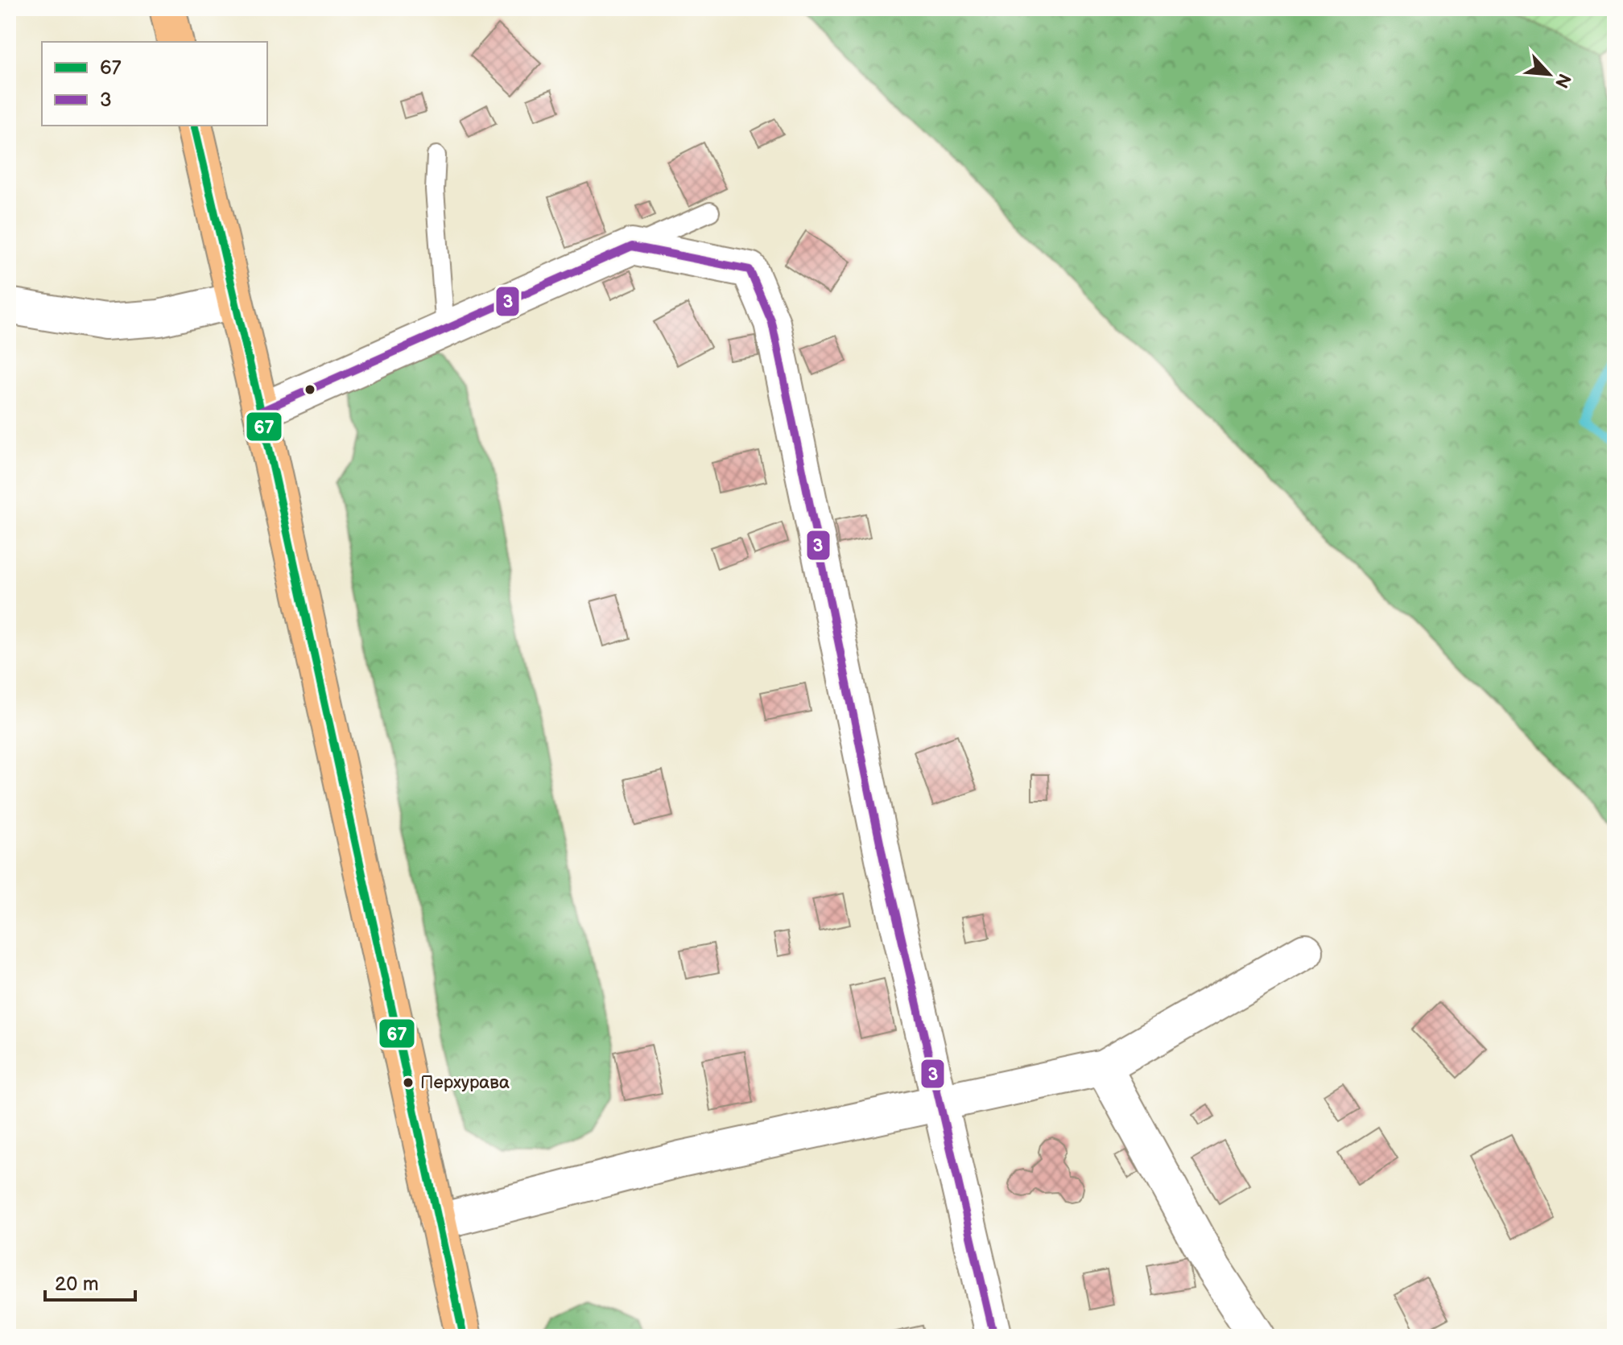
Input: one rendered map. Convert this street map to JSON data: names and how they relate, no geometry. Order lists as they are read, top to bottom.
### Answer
{
  "places": ["Перхурава"],
  "lines": ["transit line 67", "transit line 3"],
  "legend": ["67", "3"],
  "scale_bar": "20 m",
  "north": "bottom right"
}
